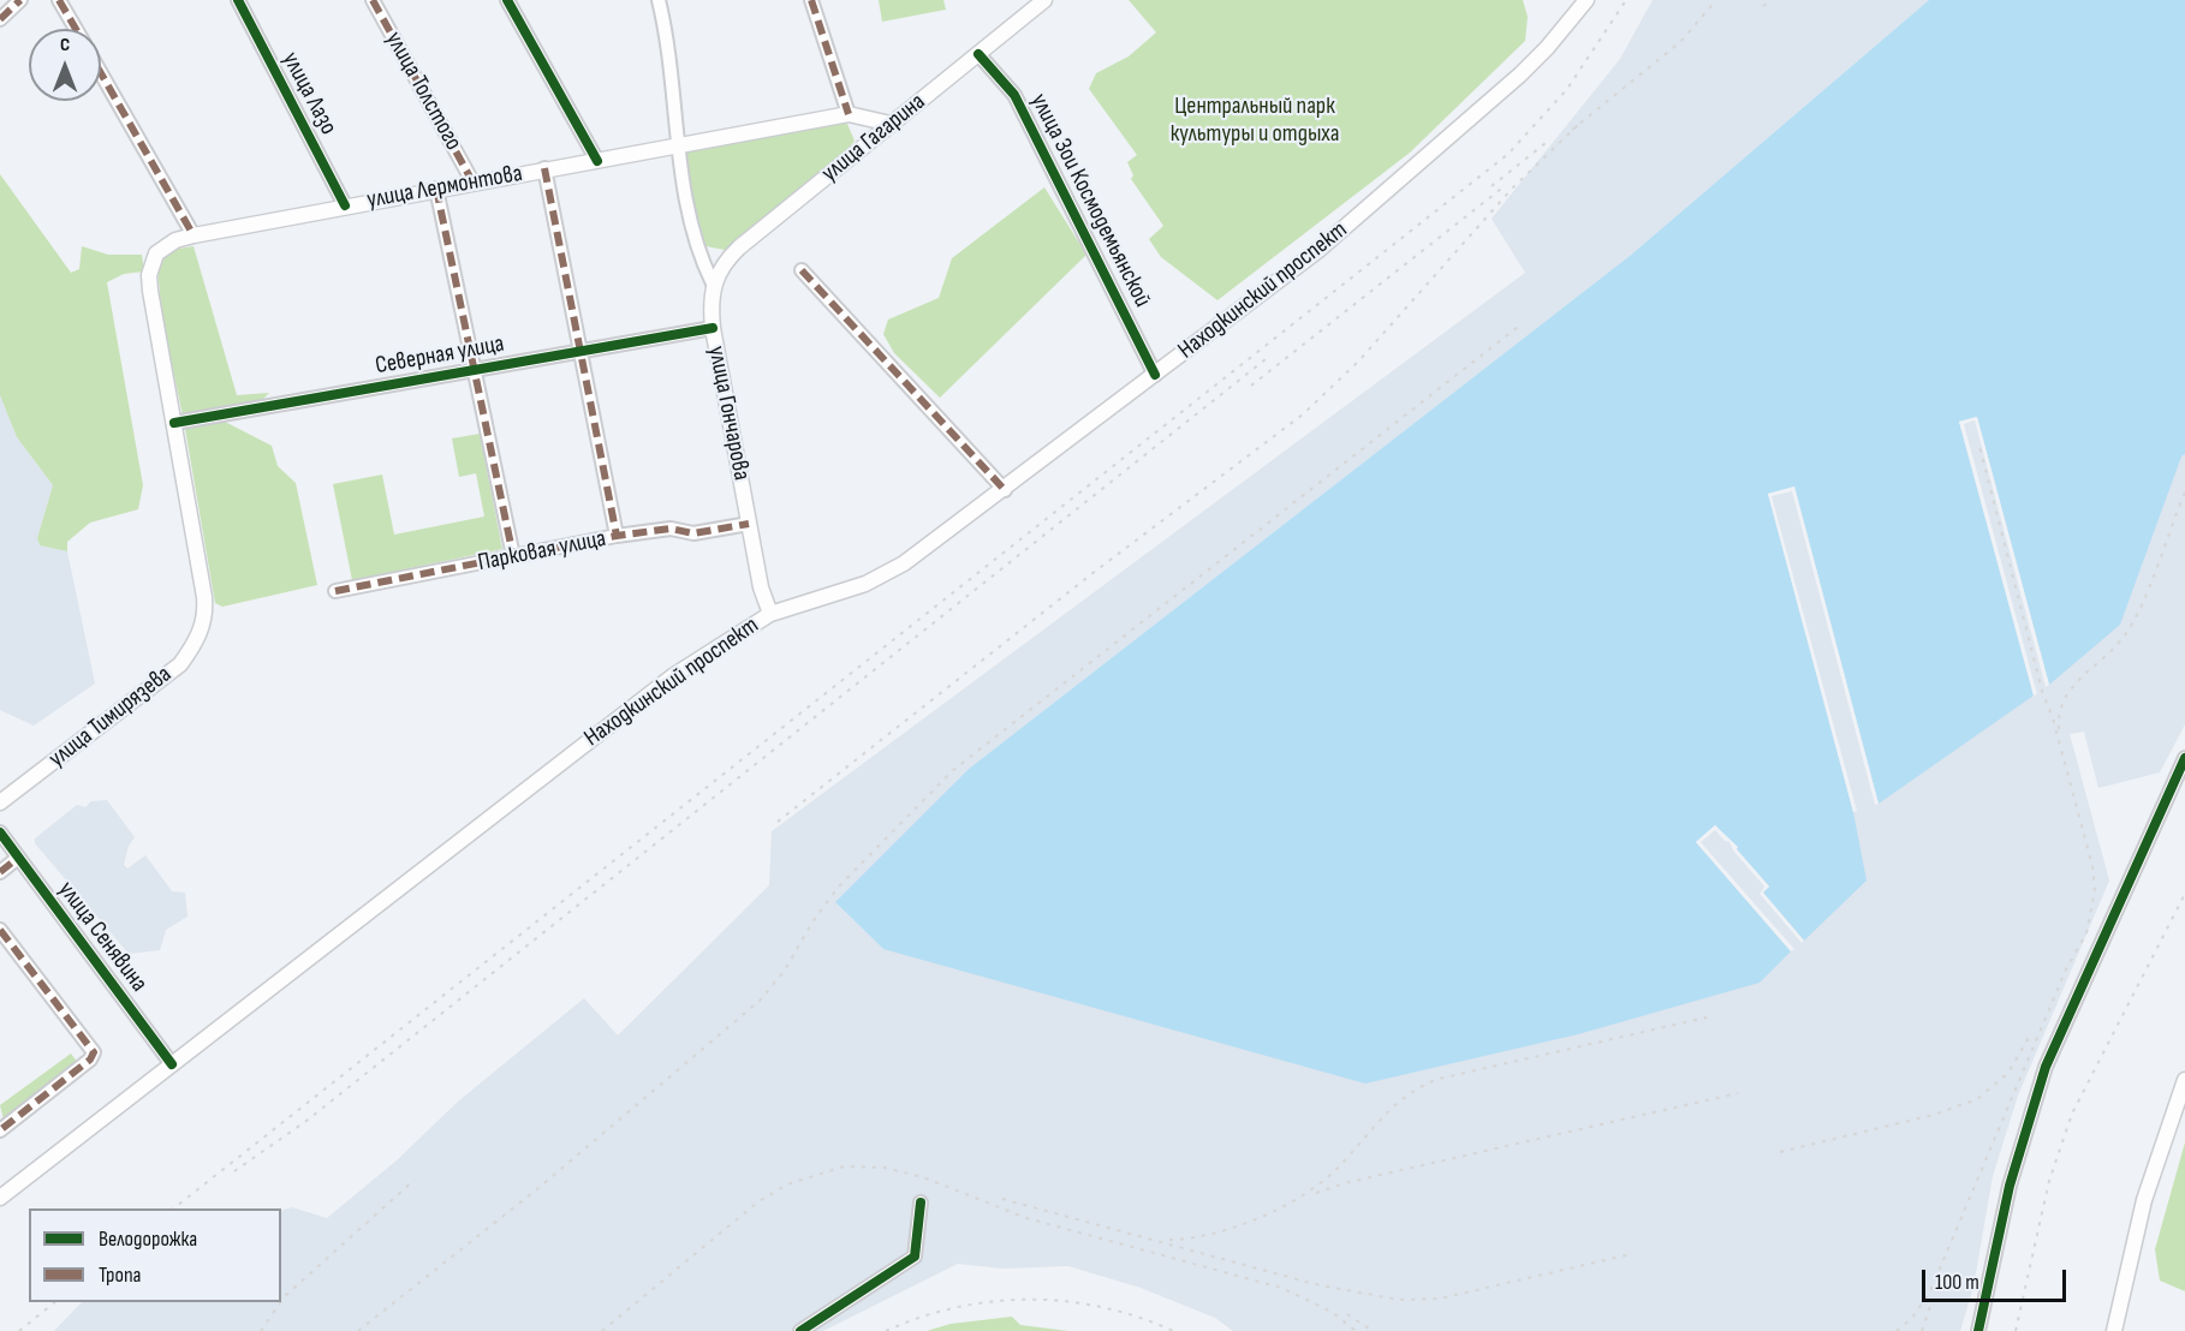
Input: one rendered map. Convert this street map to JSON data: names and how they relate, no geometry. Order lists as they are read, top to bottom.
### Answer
{
  "streets": {
    "main road": [
      "улица Гагарина",
      "улица Лермонтова",
      "Находкинский проспект",
      "улица Гончарова",
      "улица Тимирязева"
    ],
    "street": [
      "улица Толстого",
      "улица Лазо",
      "улица Зои Космодемьянской",
      "Северная улица",
      "Парковая улица",
      "улица Сенявина"
    ]
  },
  "crossings": [
    ["улица Толстого", "улица Лермонтова"],
    ["улица Лазо", "улица Лермонтова"],
    ["улица Гагарина", "улица Лермонтова"],
    ["улица Гагарина", "улица Зои Космодемьянской"],
    ["улица Гагарина", "улица Гончарова"],
    ["улица Лермонтова", "Северная улица"],
    ["улица Лермонтова", "улица Гончарова"],
    ["улица Лермонтова", "улица Тимирязева"],
    ["улица Зои Космодемьянской", "Находкинский проспект"],
    ["Находкинский проспект", "улица Гончарова"],
    ["Находкинский проспект", "улица Сенявина"],
    ["Северная улица", "улица Гончарова"],
    ["улица Гончарова", "Парковая улица"]
  ],
  "parks": ["Центральный парк культуры и отдыха"],
  "legend": ["Велодорожка", "Тропа"],
  "scale_bar": "100 m",
  "north": "top"
}
